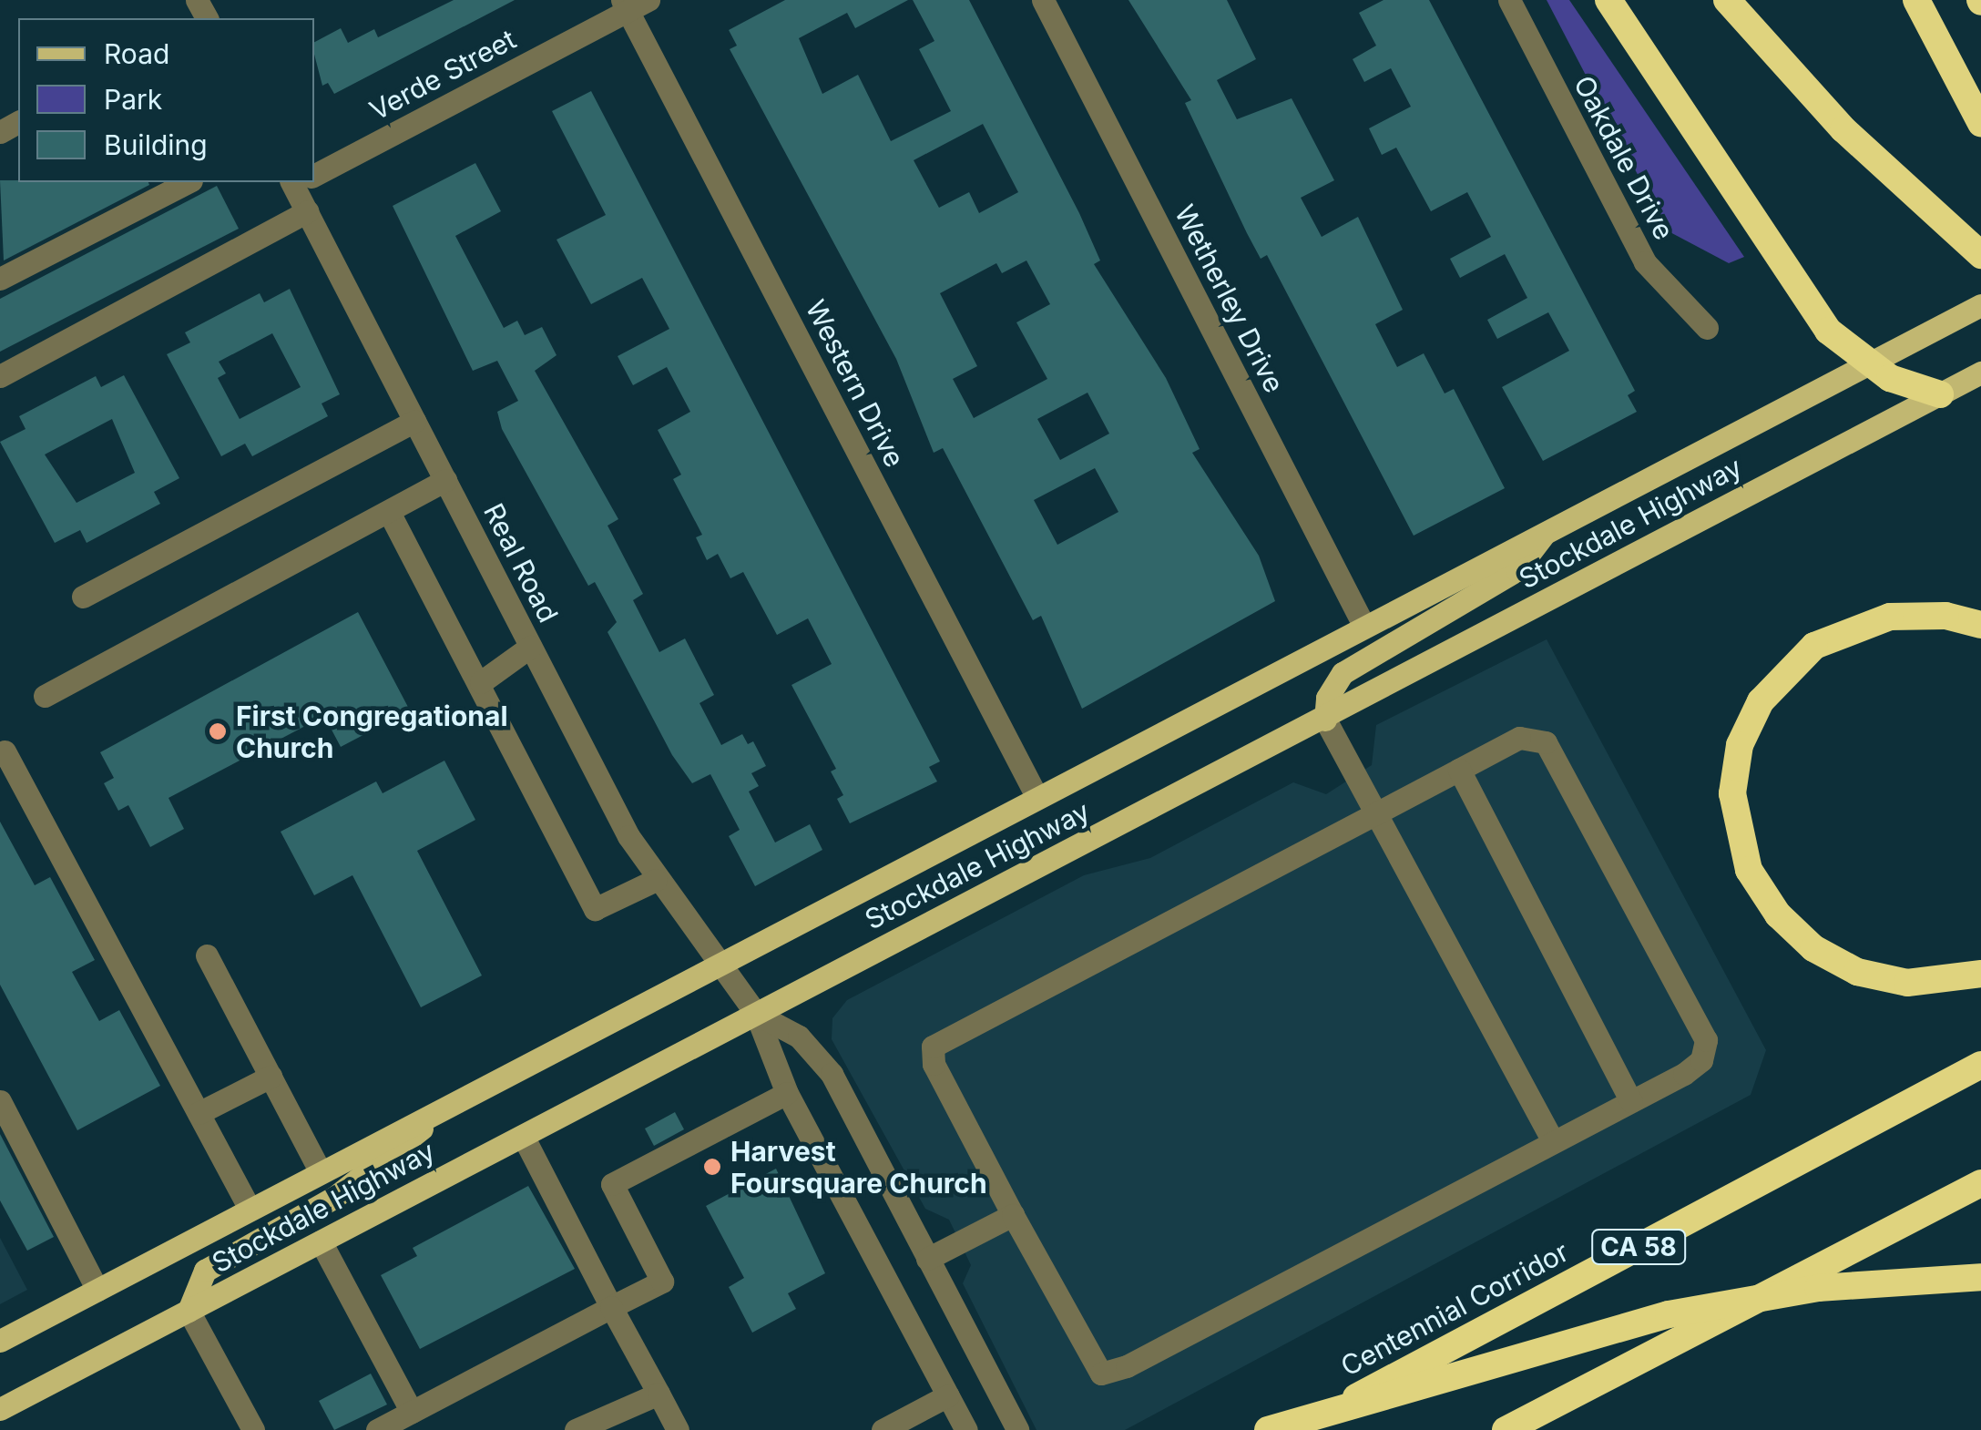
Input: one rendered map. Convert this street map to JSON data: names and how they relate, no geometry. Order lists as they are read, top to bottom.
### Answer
{
  "streets": {
    "highway": ["CA 58", "Centennial Corridor"],
    "main road": ["Stockdale Highway"],
    "street": [
      "Verde Street",
      "Oakdale Drive",
      "Wetherley Drive",
      "Western Drive",
      "Real Road"
    ]
  },
  "crossings": [
    ["Verde Street", "Western Drive"],
    ["Wetherley Drive", "Stockdale Highway"],
    ["Western Drive", "Stockdale Highway"],
    ["Stockdale Highway", "Real Road"]
  ],
  "places": ["First Congregational Church", "Harvest Foursquare Church"],
  "legend": ["Road", "Park", "Building"]
}
